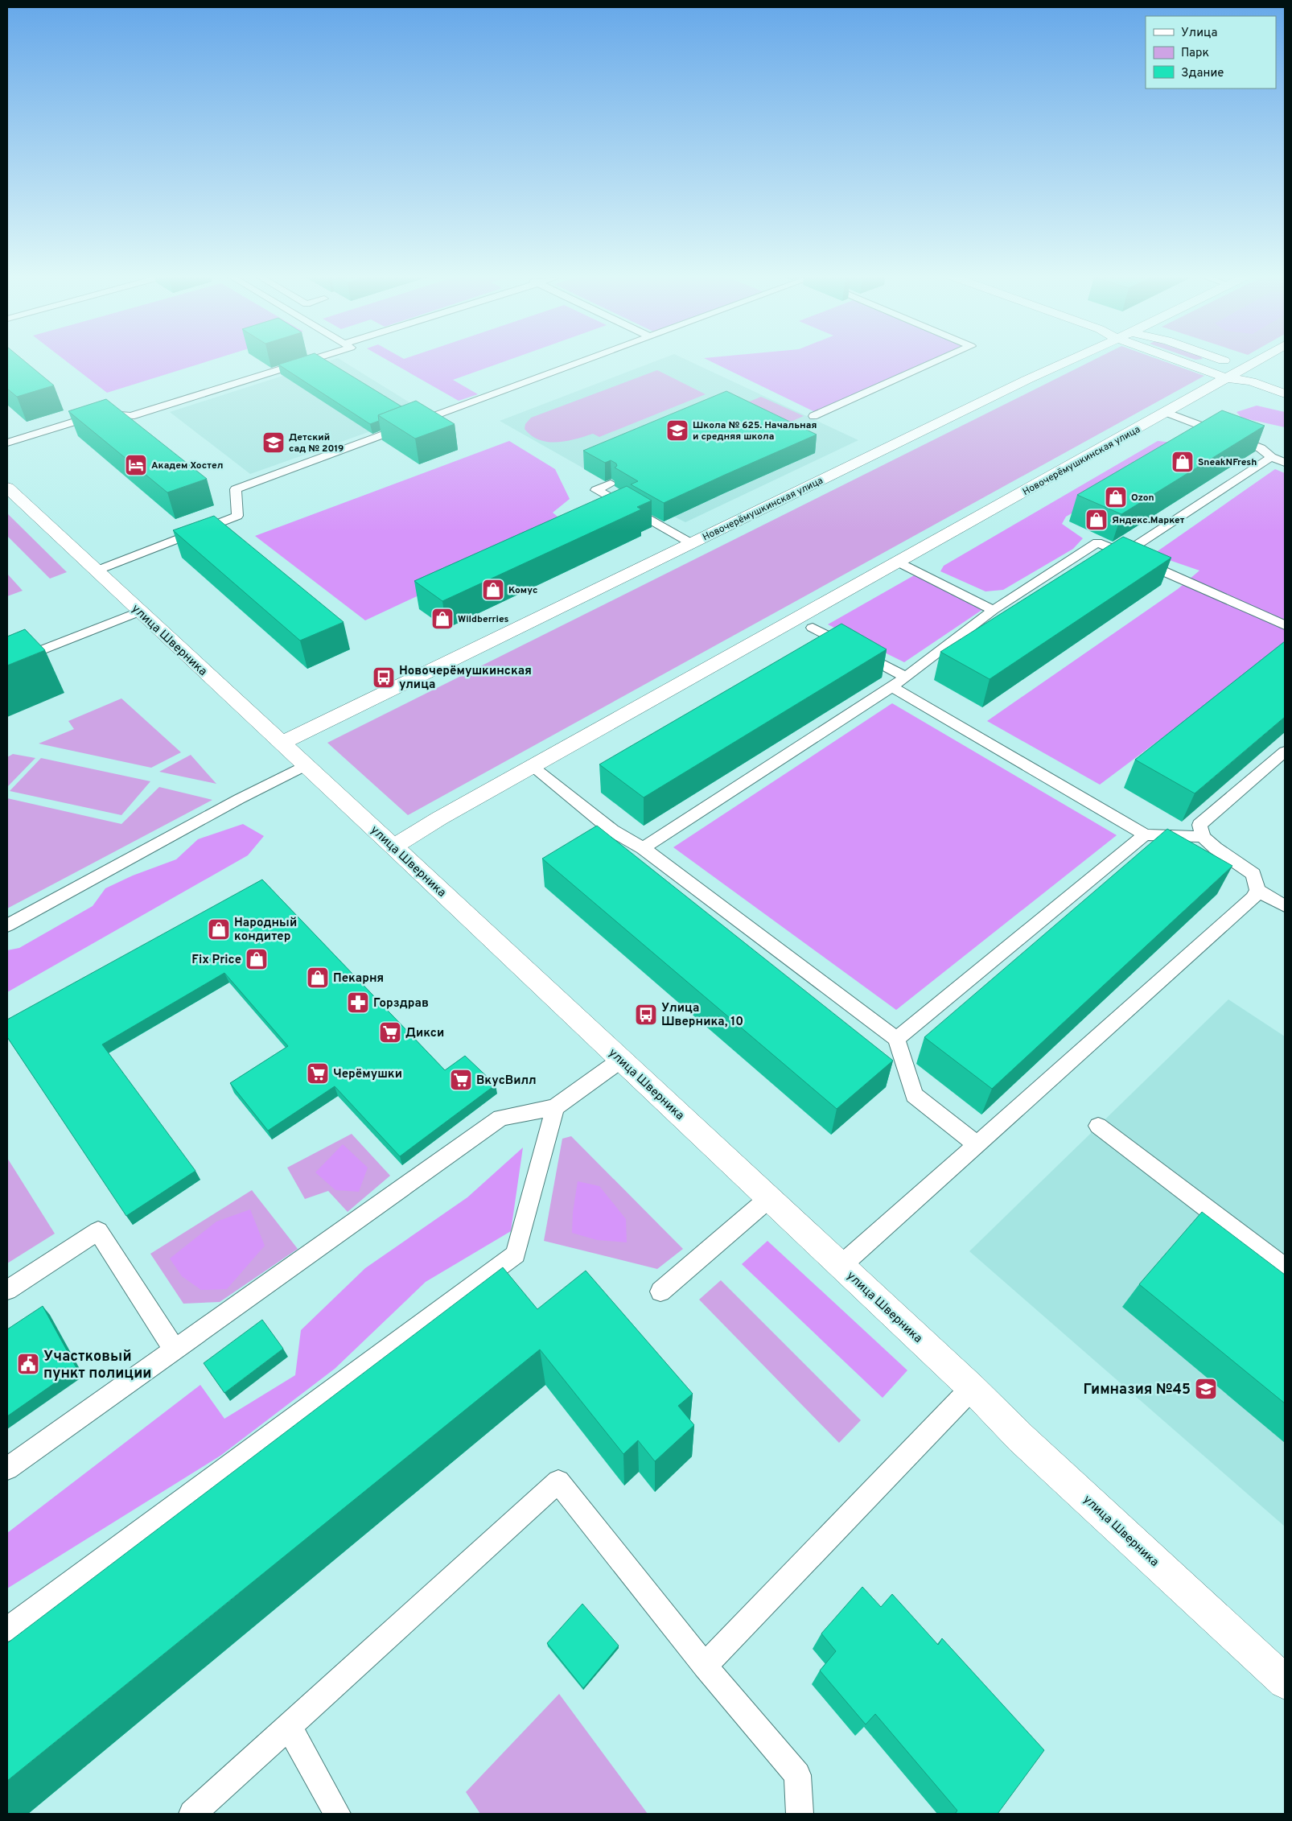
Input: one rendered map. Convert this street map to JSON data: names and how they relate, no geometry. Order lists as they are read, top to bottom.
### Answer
{
  "streets": {
    "street": ["Новочерёмушкинская улица", "улица Шверника"]
  },
  "crossings": [
    ["Новочерёмушкинская улица", "улица Шверника"]
  ],
  "places": {
    "school or university": ["Школа № 625. Начальная и средняя школа", "Детский сад № 2019", "Гимназия №45"],
    "shop": [
      "SneakNFresh",
      "Ozon",
      "Яндекс.Маркет",
      "Комус",
      "Wildberries",
      "Народный кондитер",
      "Fix Price",
      "Пекарня"
    ],
    "hotel": ["Академ Хостел"],
    "bus stop": ["Новочерёмушкинская улица", "Улица Шверника, 10"],
    "pharmacy": ["Горздрав"],
    "supermarket": ["Дикси", "Черёмушки", "ВкусВилл"],
    "public building": ["Участковый пункт полиции"]
  },
  "legend": ["Улица", "Парк", "Здание"]
}
